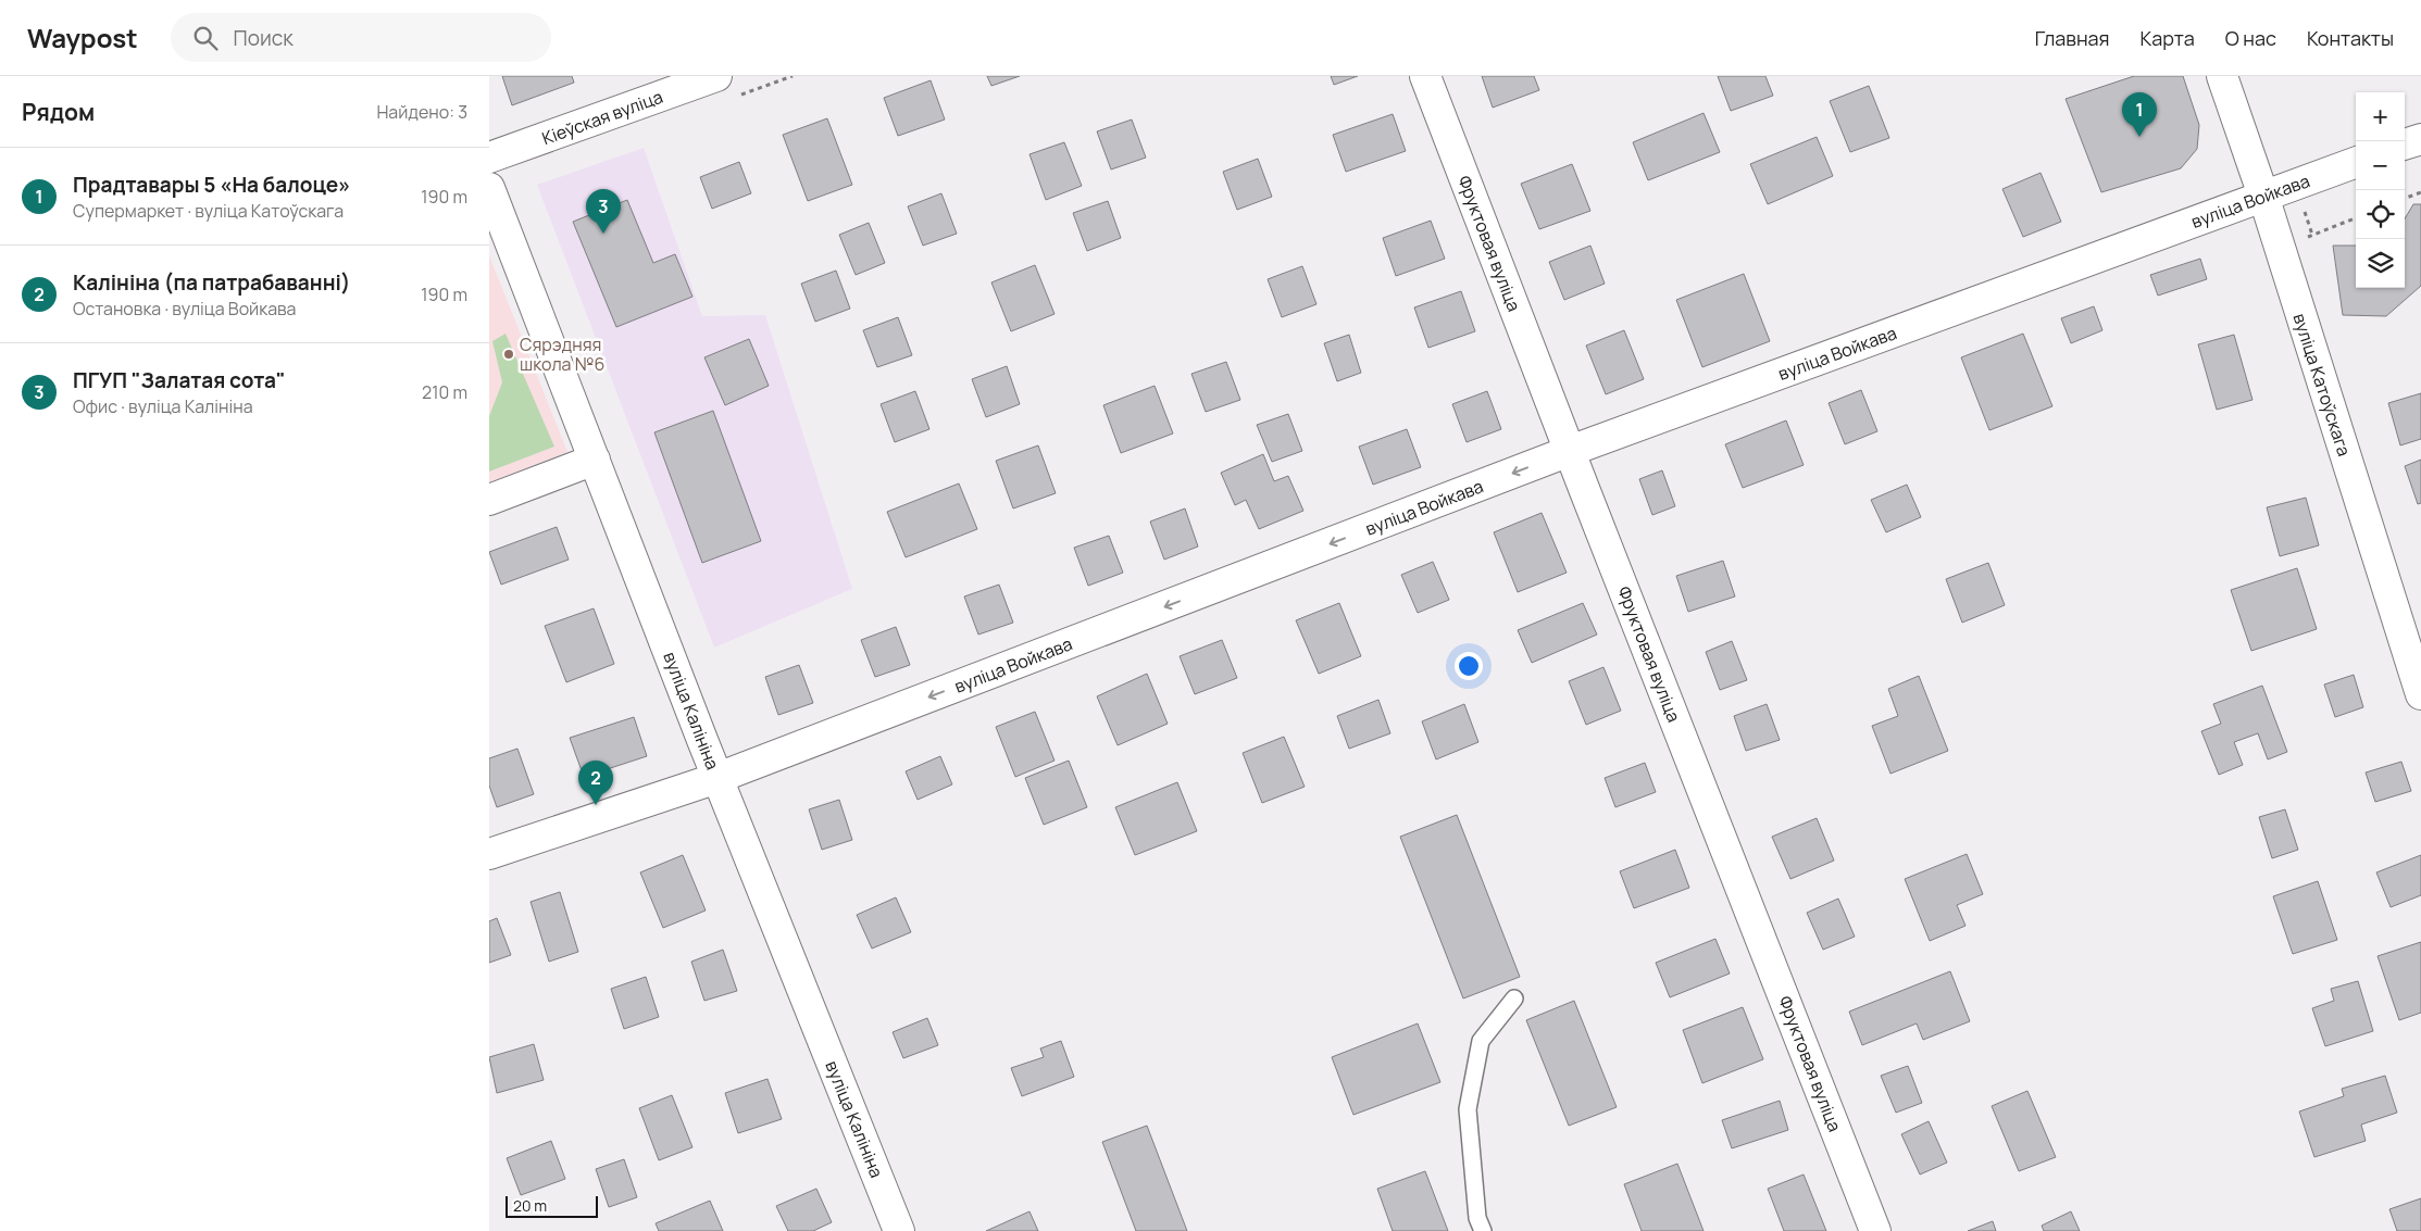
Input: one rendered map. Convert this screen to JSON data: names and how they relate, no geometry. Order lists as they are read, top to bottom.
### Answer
{
  "streets": {
    "street": [
      "Кіеўская вуліца",
      "вуліца Войкава",
      "Фруктовая вуліца",
      "вуліца Катоўскага",
      "вуліца Калініна"
    ]
  },
  "crossings": [
    ["вуліца Войкава", "Фруктовая вуліца"],
    ["вуліца Войкава", "вуліца Катоўскага"],
    ["вуліца Войкава", "вуліца Калініна"]
  ],
  "one_way": ["вуліца Войкава"],
  "places": ["Сярэдняя школа №6"],
  "scale_bar": "20 m",
  "page": {
    "header": "Waypost",
    "search": "Поиск",
    "nav": [
      "Главная",
      "Карта",
      "О нас",
      "Контакты"
    ],
    "heading": ["Рядом", "Найдено: 3"],
    "map_buttons": ["+", "−"],
    "pins": ["1", "3", "2"],
    "list": [
      {
        "mark": "1",
        "name": "Прадтавары 5 «На балоце»",
        "note": "Супермаркет · вуліца Катоўскага",
        "value": "190 m"
      },
      {
        "mark": "2",
        "name": "Калініна (па патрабаванні)",
        "note": "Остановка · вуліца Войкава",
        "value": "190 m"
      },
      {
        "mark": "3",
        "name": "ПГУП \"Залатая сота\"",
        "note": "Офис · вуліца Калініна",
        "value": "210 m"
      }
    ],
    "scale": "20 m"
  }
}
